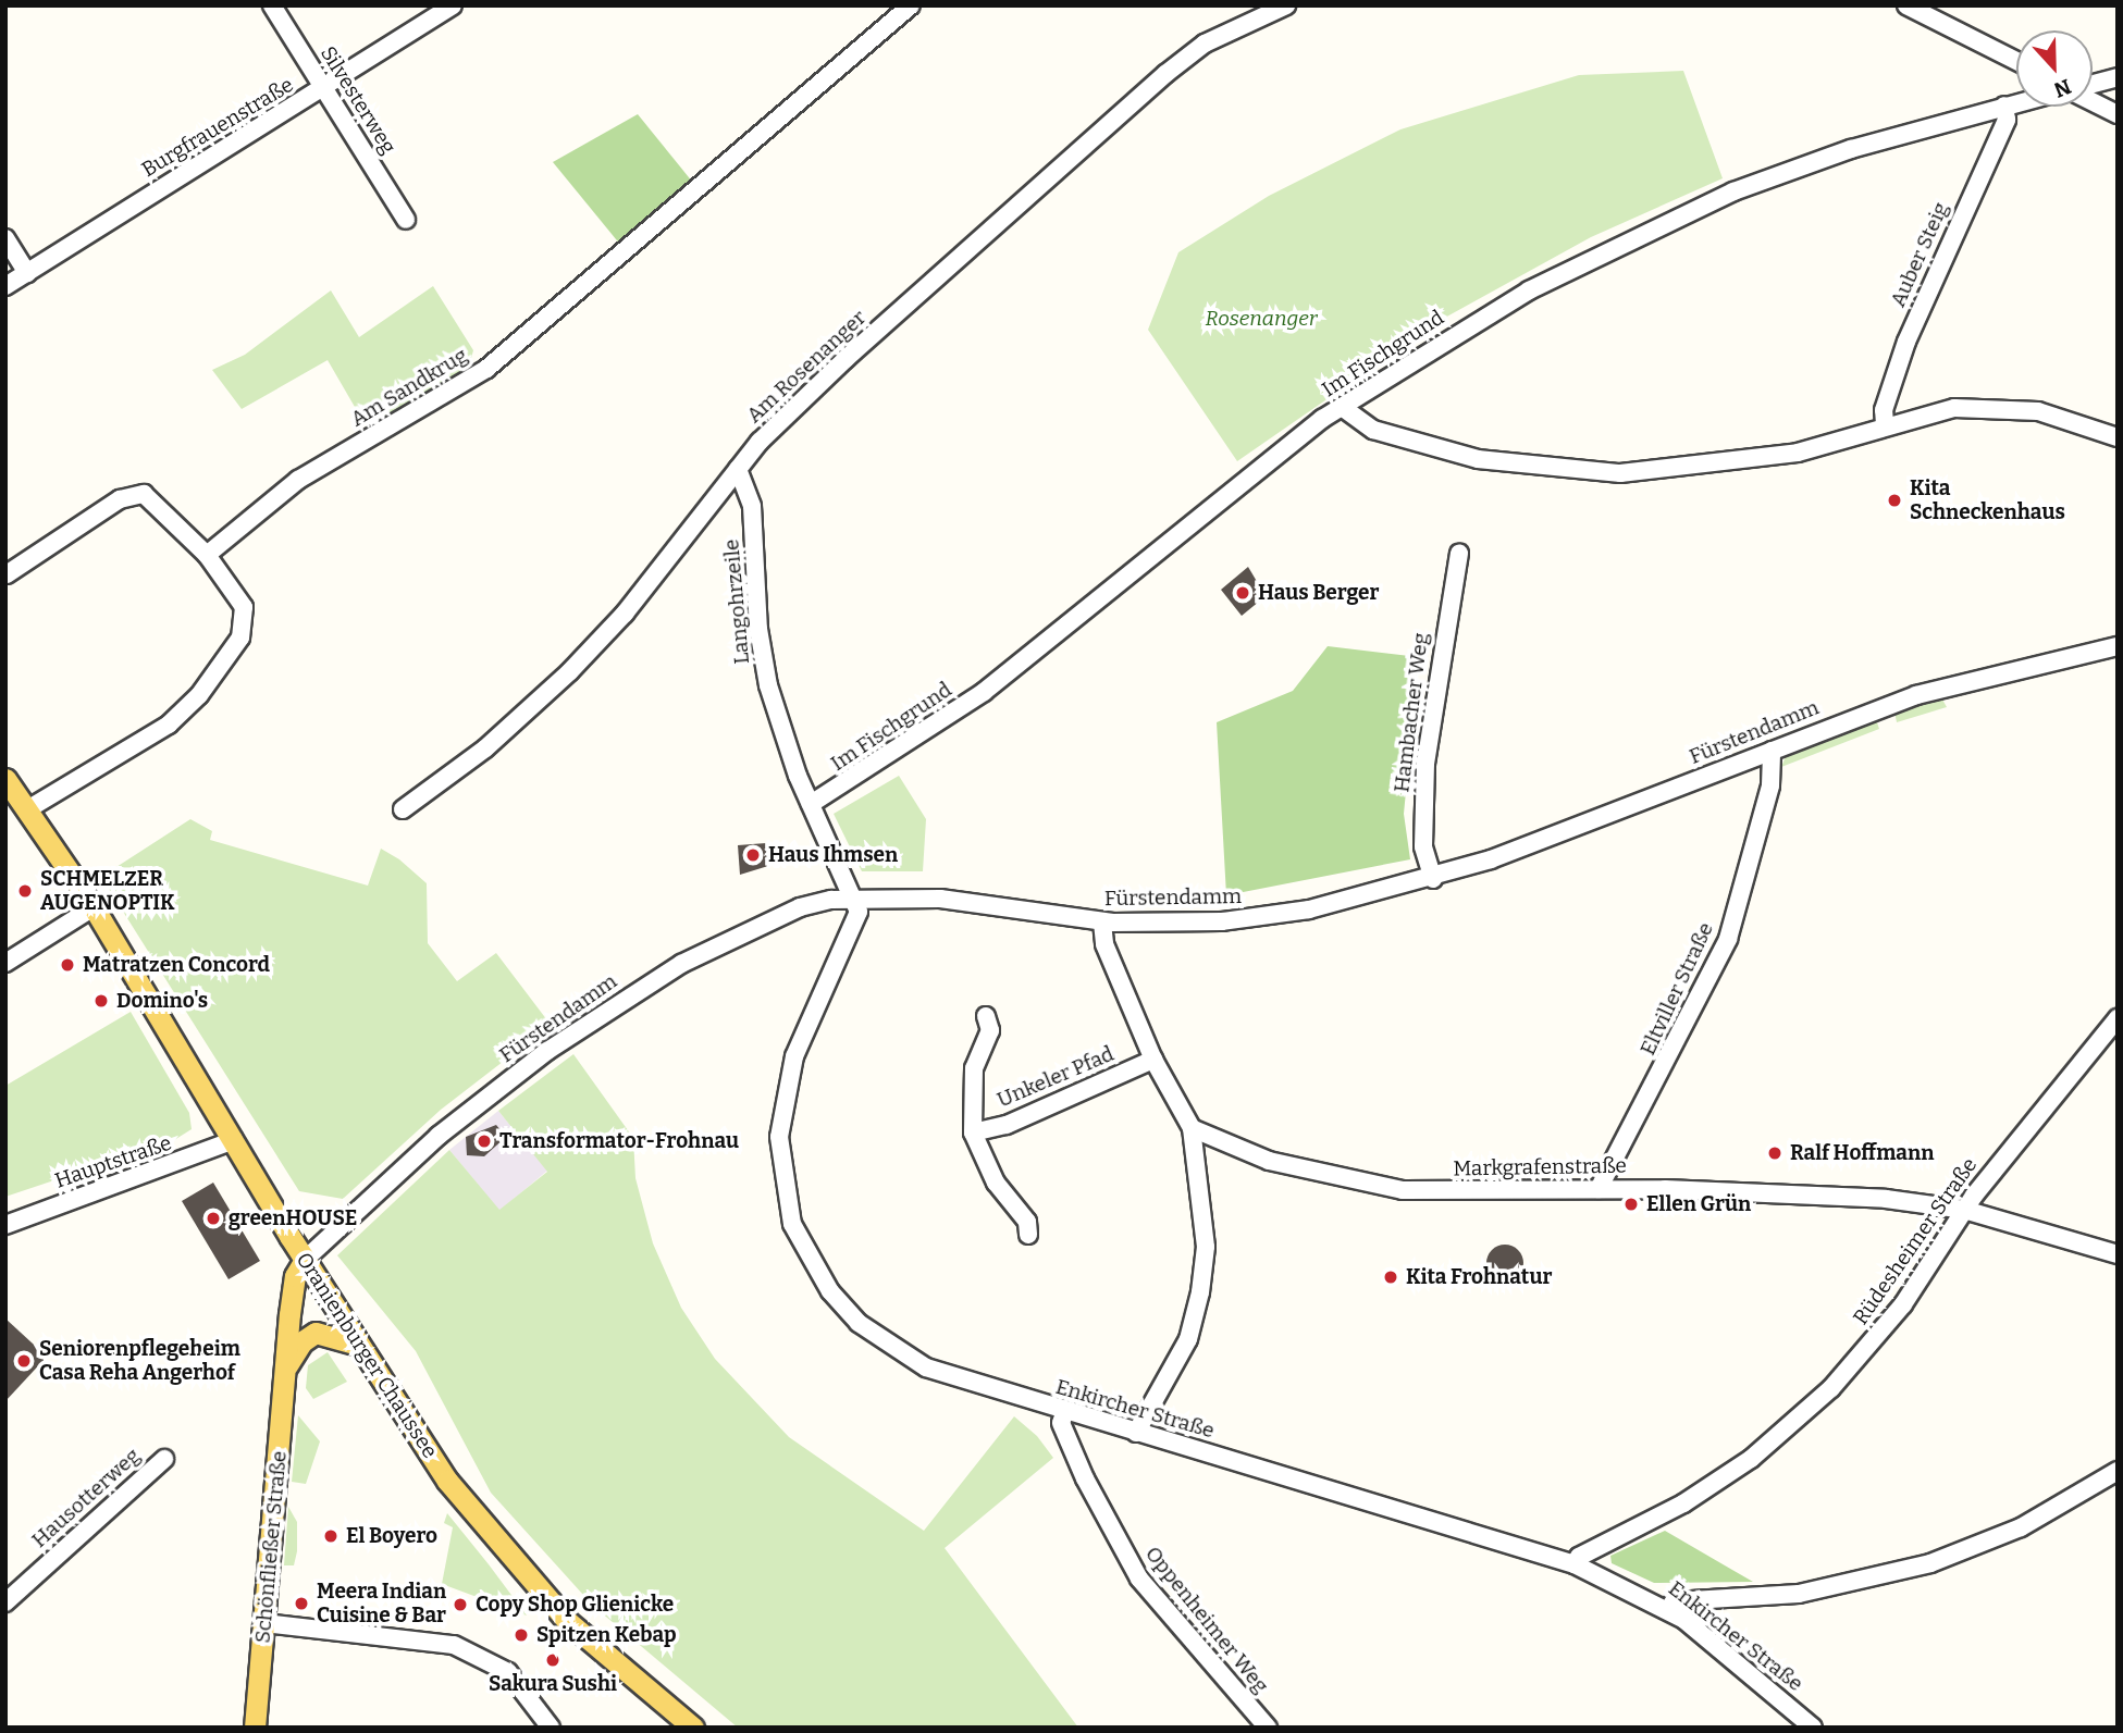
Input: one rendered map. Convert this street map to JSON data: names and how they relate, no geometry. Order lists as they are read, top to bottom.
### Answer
{
  "streets": {
    "main road": ["Oranienburger Chaussee", "Schönfließer Straße"],
    "street": [
      "Silvesterweg",
      "Burgfrauenstraße",
      "Auber Steig",
      "Im Fischgrund",
      "Am Rosenanger",
      "Am Sandkrug",
      "Langohrzeile",
      "Hambacher Weg",
      "Fürstendamm",
      "Eltviller Straße",
      "Unkeler Pfad",
      "Hauptstraße",
      "Markgrafenstraße",
      "Rüdesheimer Straße",
      "Enkircher Straße",
      "Hausotterweg",
      "Oppenheimer Weg"
    ]
  },
  "crossings": [
    ["Silvesterweg", "Burgfrauenstraße"],
    ["Auber Steig", "Im Fischgrund"],
    ["Im Fischgrund", "Langohrzeile"],
    ["Am Rosenanger", "Langohrzeile"],
    ["Langohrzeile", "Fürstendamm"],
    ["Langohrzeile", "Enkircher Straße"],
    ["Hambacher Weg", "Fürstendamm"],
    ["Fürstendamm", "Eltviller Straße"],
    ["Fürstendamm", "Oranienburger Chaussee"],
    ["Fürstendamm", "Enkircher Straße"],
    ["Fürstendamm", "Schönfließer Straße"],
    ["Eltviller Straße", "Markgrafenstraße"],
    ["Hauptstraße", "Oranienburger Chaussee"],
    ["Markgrafenstraße", "Rüdesheimer Straße"],
    ["Rüdesheimer Straße", "Enkircher Straße"],
    ["Oranienburger Chaussee", "Schönfließer Straße"],
    ["Enkircher Straße", "Oppenheimer Weg"]
  ],
  "parks": ["Rosenanger"],
  "places": [
    "Kita Schneckenhaus",
    "Haus Berger",
    "Haus Ihmsen",
    "SCHMELZER AUGENOPTIK",
    "Matratzen Concord",
    "Domino's",
    "Transformator-Frohnau",
    "Ralf Hoffmann",
    "Ellen Grün",
    "greenHOUSE",
    "Kita Frohnatur",
    "Seniorenpflegeheim Casa Reha Angerhof",
    "El Boyero",
    "Meera Indian Cuisine & Bar",
    "Copy Shop Glienicke",
    "Spitzen Kebap",
    "Sakura Sushi"
  ],
  "north": "bottom"
}
